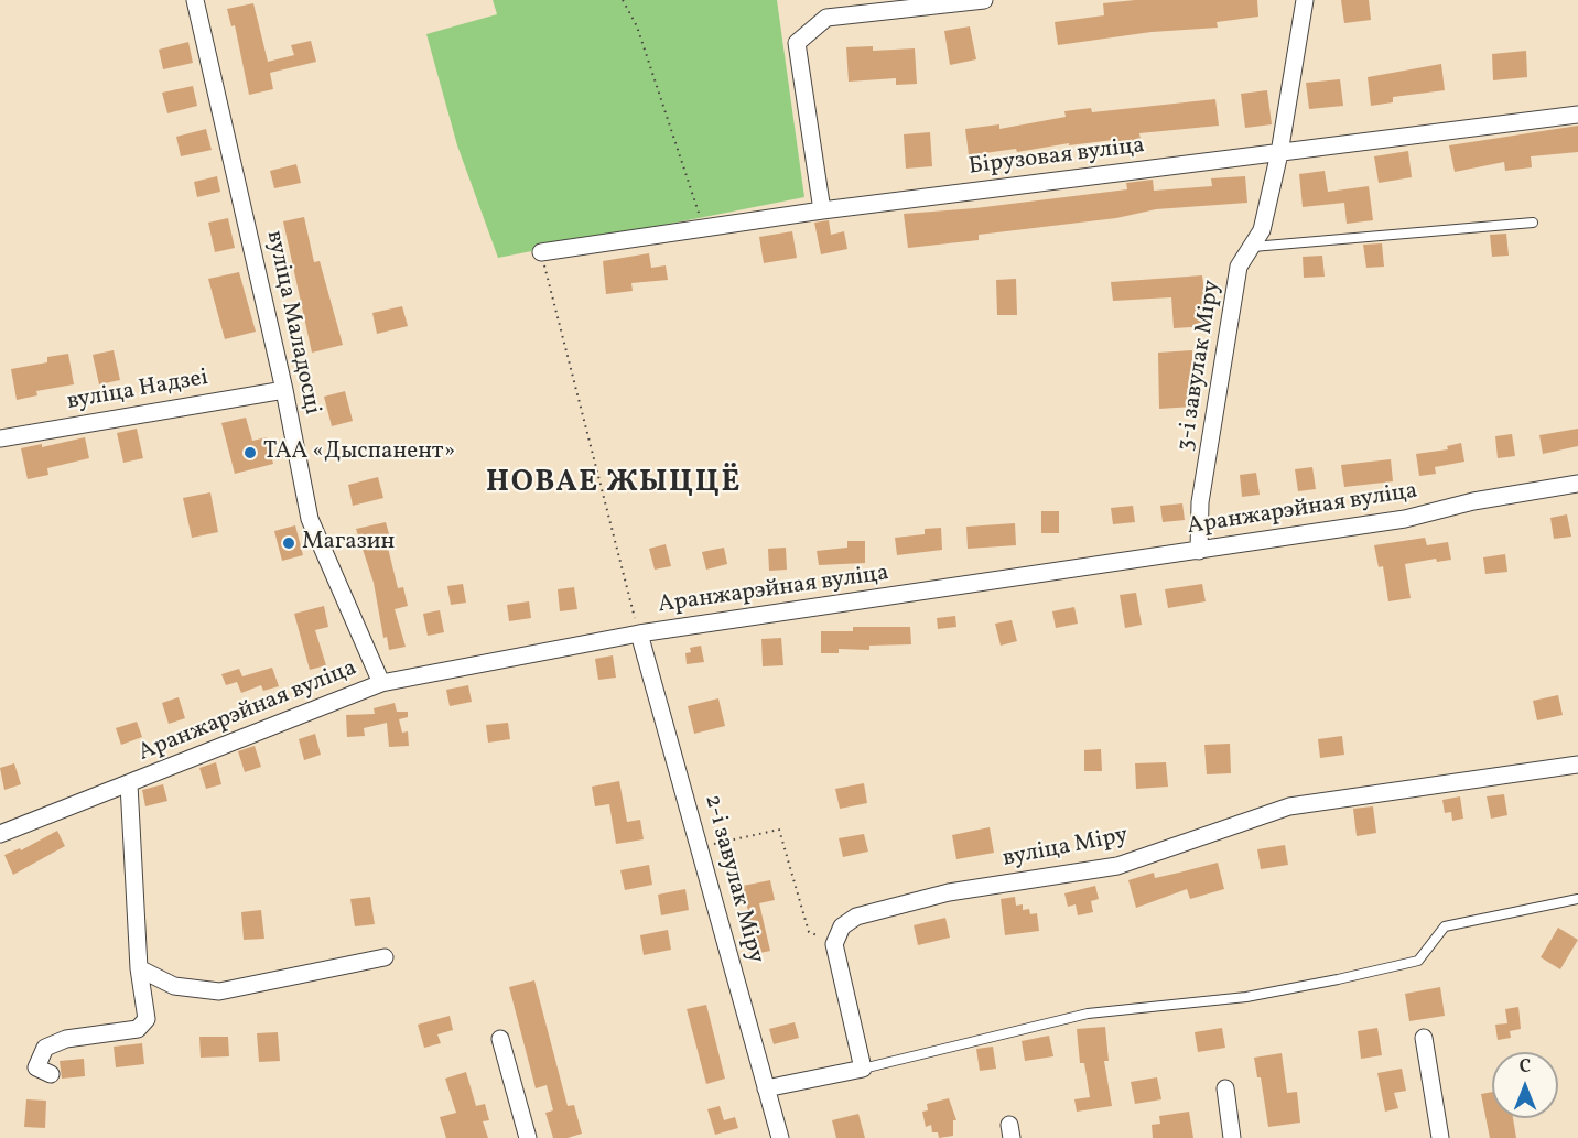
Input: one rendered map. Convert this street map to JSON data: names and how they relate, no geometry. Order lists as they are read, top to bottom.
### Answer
{
  "streets": {
    "street": [
      "Бірузовая вуліца",
      "вуліца Маладосці",
      "3-і завулак Міру",
      "вуліца Надзеі",
      "Аранжарэйная вуліца",
      "вуліца Міру",
      "2-і завулак Міру"
    ]
  },
  "crossings": [
    ["Бірузовая вуліца", "3-і завулак Міру"],
    ["вуліца Маладосці", "вуліца Надзеі"],
    ["вуліца Маладосці", "Аранжарэйная вуліца"],
    ["3-і завулак Міру", "Аранжарэйная вуліца"],
    ["Аранжарэйная вуліца", "2-і завулак Міру"]
  ],
  "districts": ["НОВАЕ ЖЫЦЦЁ"],
  "places": ["ТАА «Дыспанент»", "Магазин"],
  "north": "top"
}
